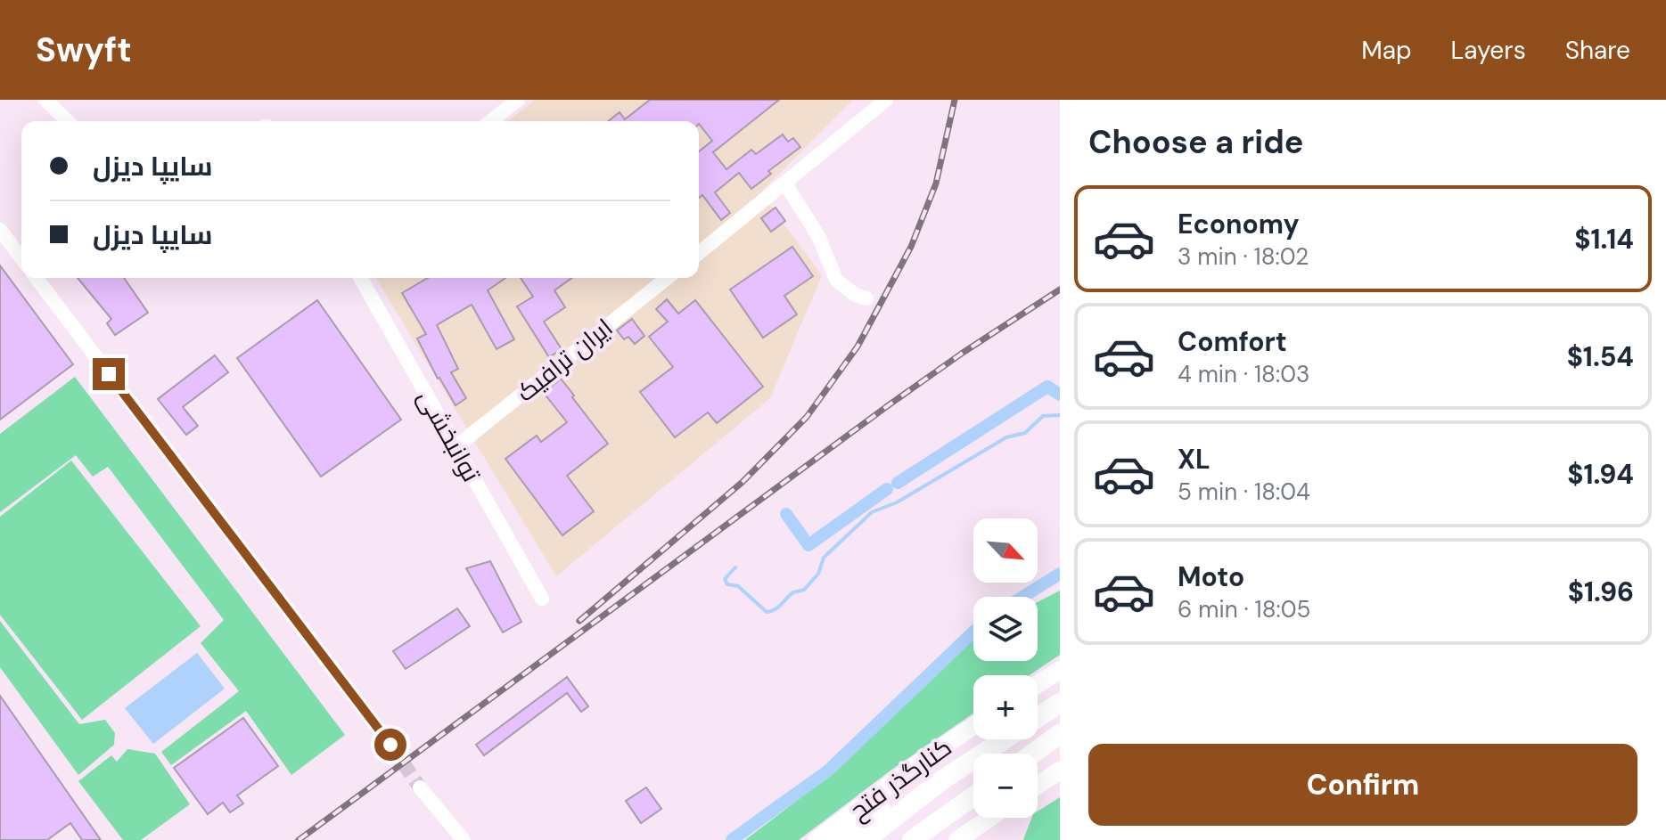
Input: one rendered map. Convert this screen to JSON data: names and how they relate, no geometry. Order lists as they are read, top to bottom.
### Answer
{
  "streets": {
    "main road": ["کنارگذر فتح"],
    "street": ["ایران ترافیک", "توانبخشی"]
  },
  "crossings": [
    ["ایران ترافیک", "توانبخشی"]
  ],
  "north": "bottom right",
  "page": {
    "header": "Swyft",
    "nav": ["Map", "Layers", "Share"],
    "heading": "Choose a ride",
    "banner": ["سایپا دیزل", "سایپا دیزل"],
    "list": [
      {
        "name": "Economy",
        "note": "3 min · 18:02",
        "value": "$1.14"
      },
      {
        "name": "Comfort",
        "note": "4 min · 18:03",
        "value": "$1.54"
      },
      {
        "name": "XL",
        "note": "5 min · 18:04",
        "value": "$1.94"
      },
      {
        "name": "Moto",
        "note": "6 min · 18:05",
        "value": "$1.96"
      }
    ],
    "map_buttons": ["+", "−"],
    "buttons": "Confirm"
  }
}
